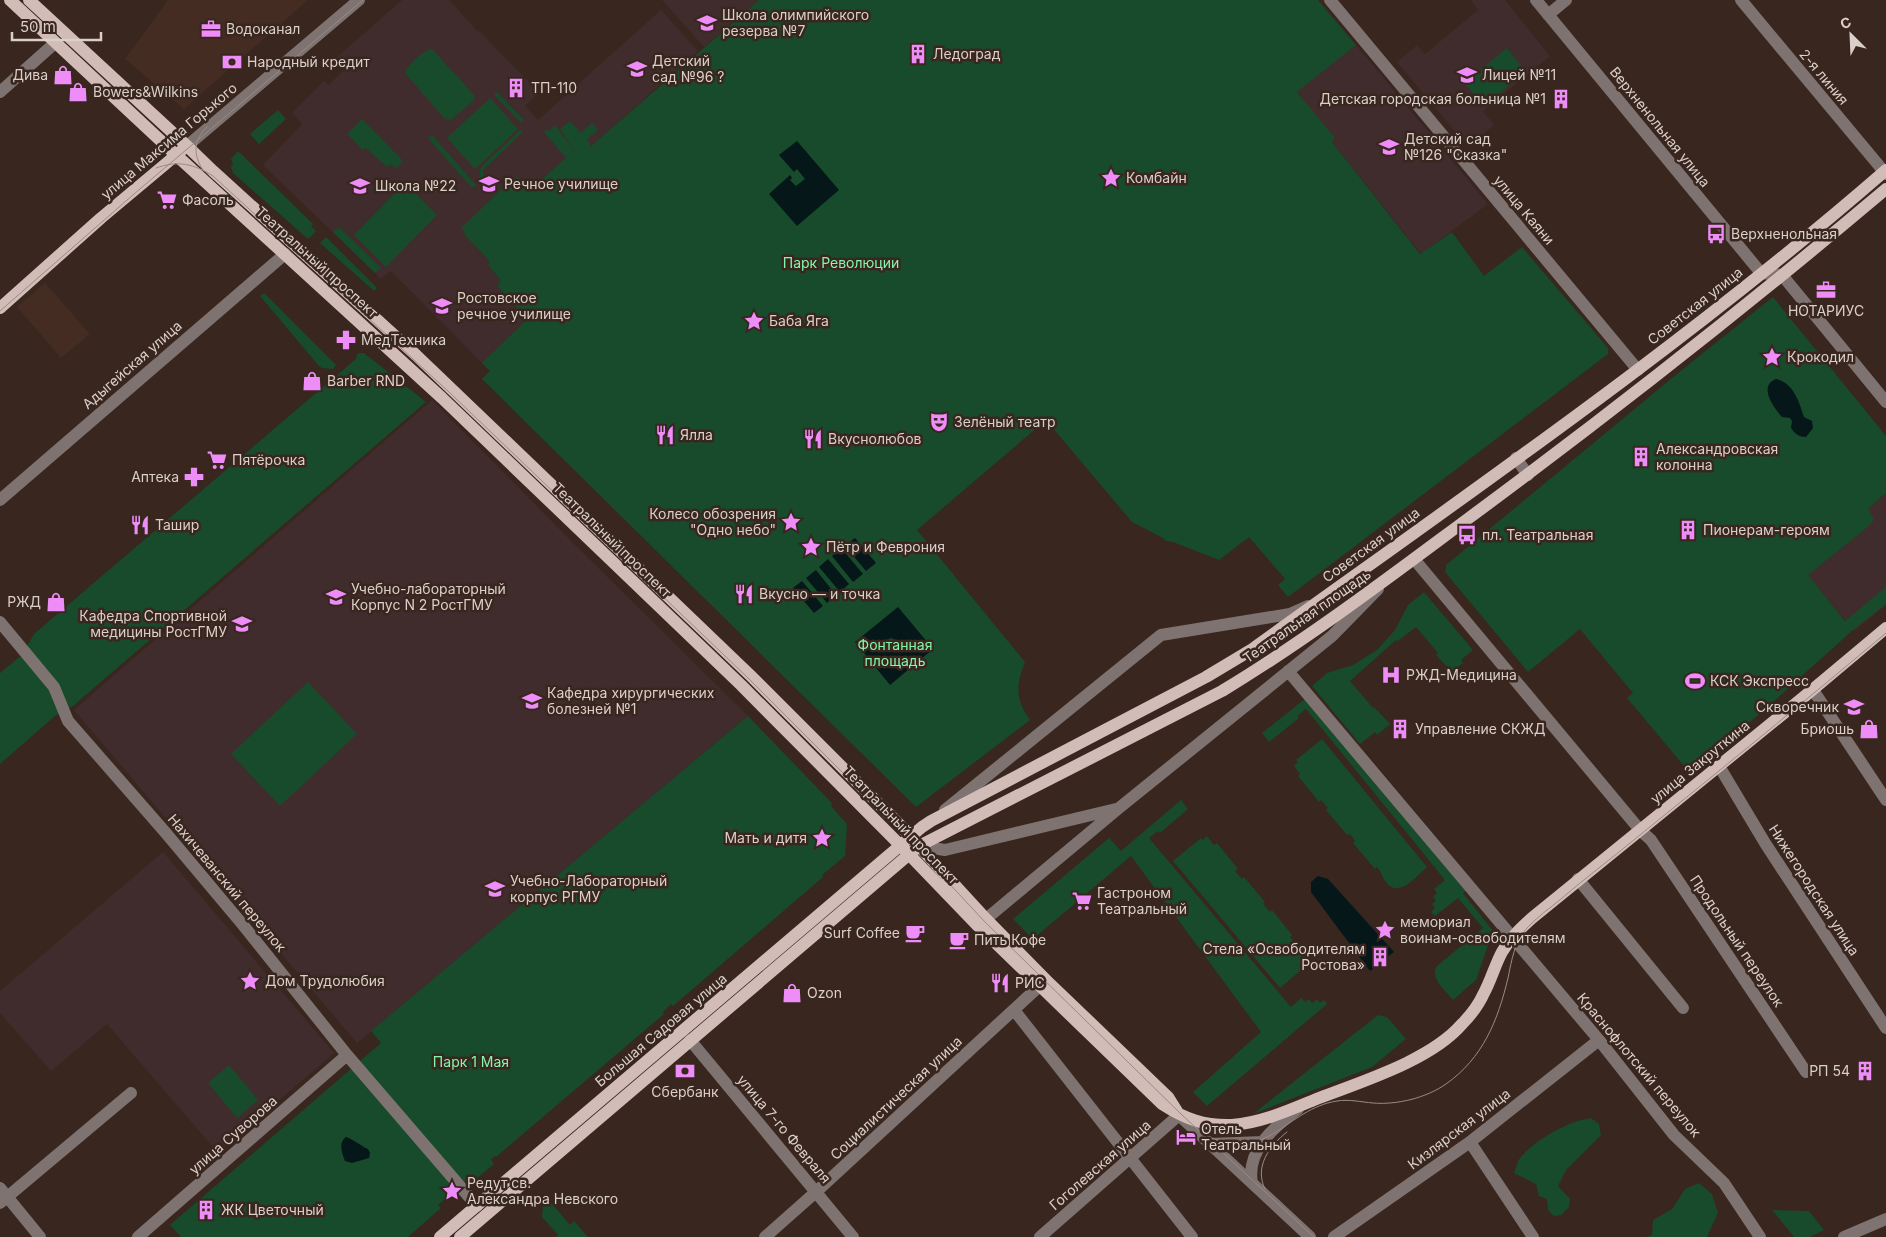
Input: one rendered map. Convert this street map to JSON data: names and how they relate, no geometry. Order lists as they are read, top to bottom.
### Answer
{
  "streets": {
    "main road": [
      "улица Максима Горького",
      "Театральный проспект",
      "Советская улица",
      "Театральная площадь",
      "улица Закруткина",
      "Большая Садовая улица"
    ],
    "street": [
      "2-я линия",
      "Верхненольная улица",
      "улица Каяни",
      "Адыгейская улица",
      "Нахичеванский переулок",
      "Нижегородская улица",
      "Продольный переулок",
      "Краснофлотский переулок",
      "Социалистическая улица",
      "улица 7-го Февраля",
      "Кизлярская улица",
      "улица Суворова",
      "Гоголевская улица"
    ]
  },
  "crossings": [
    ["2-я линия", "Советская улица"],
    ["Верхненольная улица", "Советская улица"],
    ["улица Максима Горького", "Театральный проспект"],
    ["улица Каяни", "Советская улица"],
    ["Театральный проспект", "Адыгейская улица"],
    ["Театральный проспект", "Театральная площадь"],
    ["Театральный проспект", "улица Закруткина"],
    ["Театральный проспект", "Большая Садовая улица"],
    ["Театральный проспект", "Социалистическая улица"],
    ["Театральный проспект", "Гоголевская улица"],
    ["Советская улица", "Театральная площадь"],
    ["Театральная площадь", "Большая Садовая улица"],
    ["Театральная площадь", "Краснофлотский переулок"],
    ["улица Закруткина", "Нижегородская улица"],
    ["улица Закруткина", "Продольный переулок"],
    ["улица Закруткина", "Краснофлотский переулок"],
    ["улица Закруткина", "Гоголевская улица"],
    ["Нахичеванский переулок", "Большая Садовая улица"],
    ["Нахичеванский переулок", "улица Суворова"],
    ["Большая Садовая улица", "улица 7-го Февраля"],
    ["Краснофлотский переулок", "Кизлярская улица"],
    ["Социалистическая улица", "улица 7-го Февраля"]
  ],
  "parks": ["Парк Революции", "Фонтанная площадь", "Парк 1 Мая"],
  "places": {
    "school or university": [
      "Школа олимпийского резерва №7",
      "Детский сад №96 ?",
      "Лицей №11",
      "Детский сад №126 \"Сказка\"",
      "Речное училище",
      "Школа №22",
      "Ростовское речное училище",
      "Учебно-лабораторный Корпус N 2 РостГМУ",
      "Кафедра Спортивной медицины РостГМУ",
      "Кафедра хирургических болезней №1",
      "Скворечник",
      "Учебно-Лабораторный корпус РГМУ"
    ],
    "office": ["Водоканал", "НОТАРИУС"],
    "building": [
      "Ледоград",
      "ТП-110",
      "Детская городская больница №1",
      "Александровская колонна",
      "Пионерам-героям",
      "Управление СКЖД",
      "Стела «Освободителям Ростова»",
      "РП 54",
      "ЖК Цветочный"
    ],
    "bank": ["Народный кредит", "Сбербанк"],
    "shop": [
      "Дива",
      "Bowers&Wilkins",
      "Barber RND",
      "РЖД",
      "Бриошь",
      "Ozon"
    ],
    "place": [
      "Комбайн",
      "Баба Яга",
      "Крокодил",
      "Колесо обозрения \"Одно небо\"",
      "Пётр и Феврония",
      "Мать и дитя",
      "мемориал воинам-освободителям",
      "Дом Трудолюбия",
      "Редут св. Александра Невского"
    ],
    "supermarket": ["Фасоль", "Пятёрочка", "Гастроном Театральный"],
    "bus stop": ["Верхненольная", "пл. Театральная"],
    "pharmacy": ["МедТехника", "Аптека"],
    "theatre": ["Зелёный театр"],
    "restaurant": [
      "Ялла",
      "Вкуснолюбов",
      "Ташир",
      "Вкусно — и точка",
      "РИС"
    ],
    "hospital": ["РЖД-Медицина"],
    "sports": ["КСК Экспресс"],
    "cafe": ["Surf Coffee", "Пить Кофе"],
    "hotel": ["Отель Театральный"]
  },
  "scale_bar": "50 m",
  "north": "top left"
}
